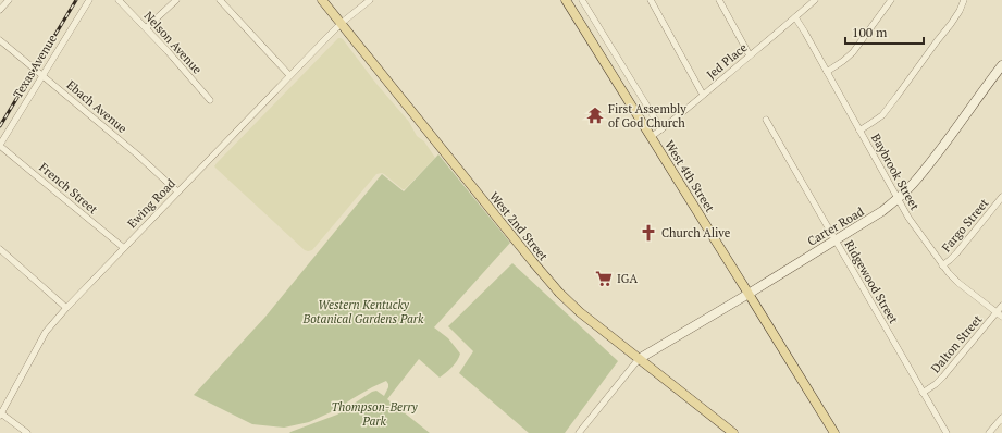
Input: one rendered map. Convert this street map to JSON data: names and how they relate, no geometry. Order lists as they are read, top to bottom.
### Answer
{
  "streets": {
    "main road": ["West 4th Street", "West 2nd Street", "Carter Road"],
    "street": [
      "Nelson Avenue",
      "Jed Place",
      "Texas Avenue",
      "Ebach Avenue",
      "Baybrook Street",
      "French Street",
      "Ewing Road",
      "Fargo Street",
      "Ridgewood Street",
      "Dalton Street"
    ]
  },
  "crossings": [
    ["Jed Place", "Baybrook Street"],
    ["Jed Place", "West 4th Street"],
    ["Texas Avenue", "Ebach Avenue"],
    ["Texas Avenue", "French Street"],
    ["Ebach Avenue", "Ewing Road"],
    ["Baybrook Street", "Fargo Street"],
    ["Baybrook Street", "Carter Road"],
    ["Baybrook Street", "Dalton Street"],
    ["West 4th Street", "Carter Road"],
    ["French Street", "Ewing Road"],
    ["Ewing Road", "West 2nd Street"],
    ["West 2nd Street", "Carter Road"],
    ["Carter Road", "Ridgewood Street"],
    ["Ridgewood Street", "Dalton Street"]
  ],
  "parks": ["Western Kentucky Botanical Gardens Park", "Thompson-Berry Park"],
  "places": {
    "temple": ["First Assembly of God Church"],
    "church": ["Church Alive"],
    "supermarket": ["IGA"]
  },
  "scale_bar": "100 m"
}
